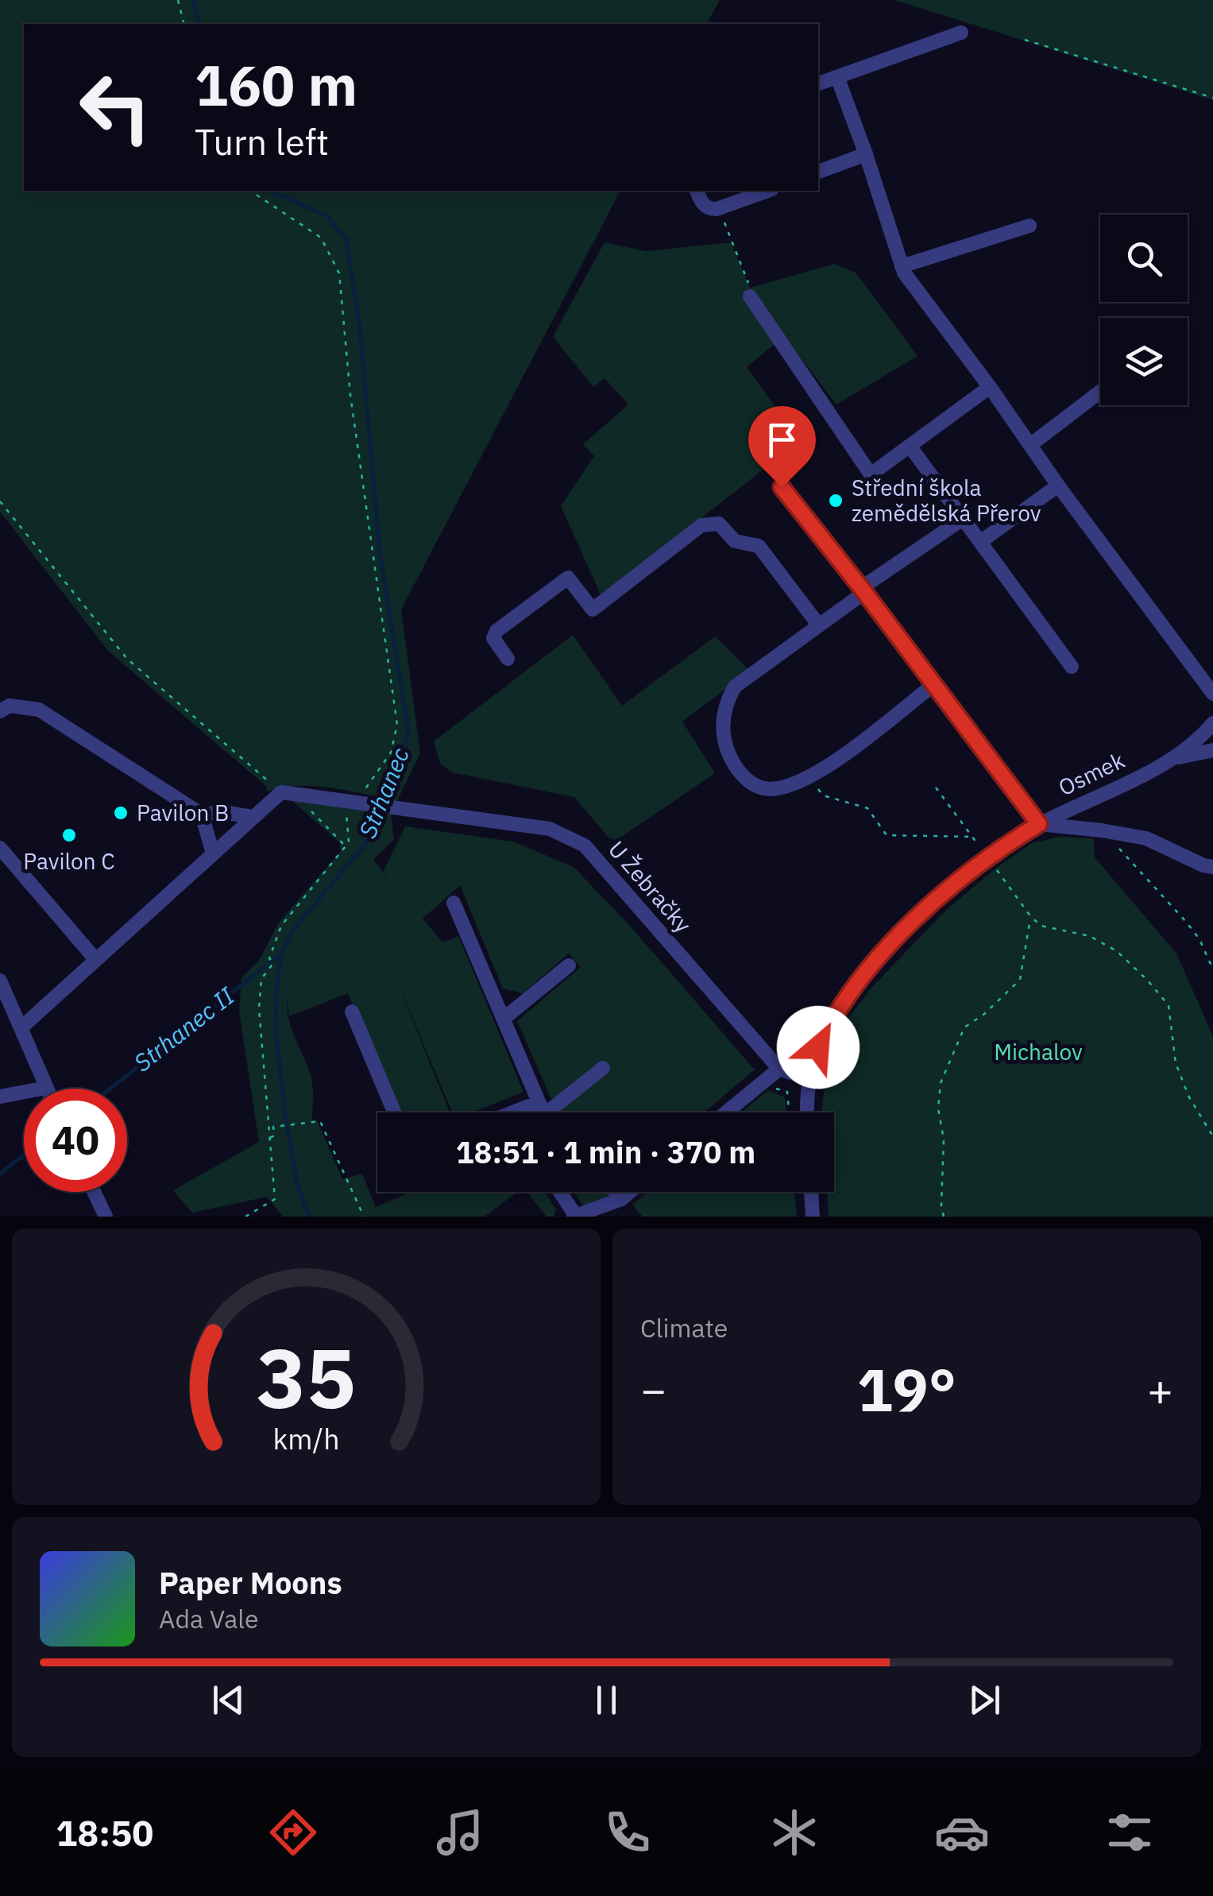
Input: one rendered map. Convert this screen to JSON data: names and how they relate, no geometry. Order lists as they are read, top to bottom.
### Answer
{
  "streets": {
    "street": ["Osmek", "U Žebračky"]
  },
  "crossings": [
    ["Osmek", "U Žebračky"]
  ],
  "water": ["Strhanec", "Strhanec II"],
  "parks": ["Michalov"],
  "places": ["Střední škola zemědělská Přerov", "Pavilon B", "Pavilon C"],
  "page": {
    "turn": ["160 m", "Turn left"],
    "limit": "40",
    "trip": "18:51 · 1 min · 370 m",
    "tile": "Climate",
    "heat": ["−", "19°", "+"],
    "song": ["Paper Moons", "Ada Vale"],
    "tabs": "18:50",
    "gauge": ["35", "km/h"]
  }
}
